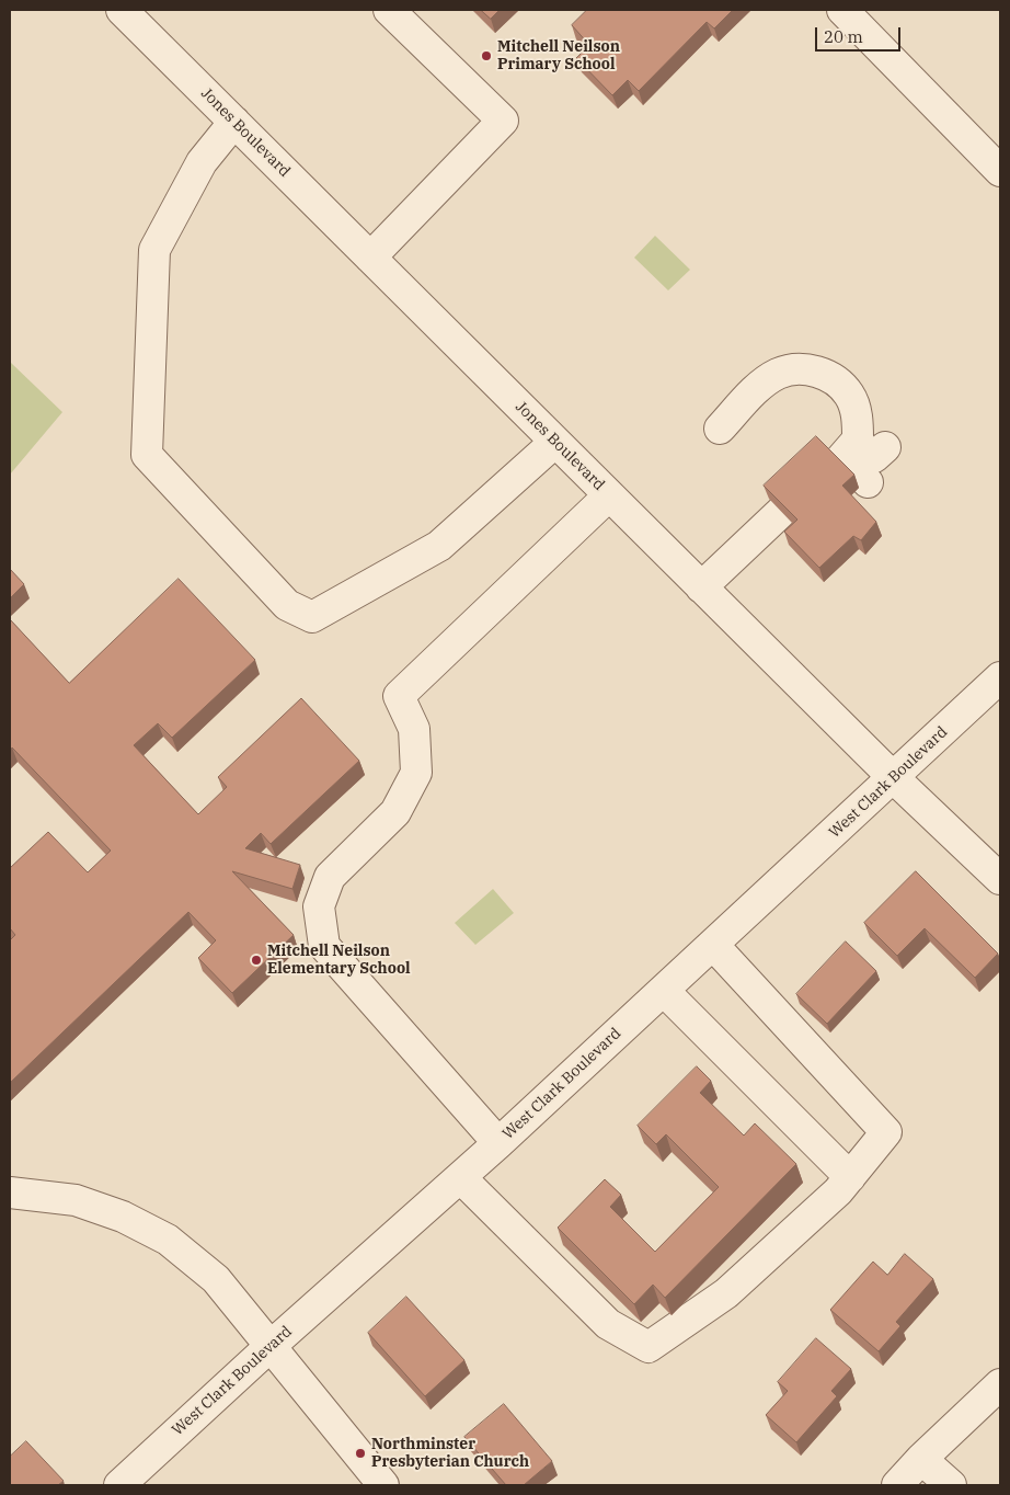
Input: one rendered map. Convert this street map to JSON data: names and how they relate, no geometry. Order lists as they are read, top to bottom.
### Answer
{
  "streets": {
    "street": ["Jones Boulevard", "West Clark Boulevard"]
  },
  "crossings": [
    ["Jones Boulevard", "West Clark Boulevard"]
  ],
  "places": ["Mitchell Neilson Primary School", "Mitchell Neilson Elementary School", "Northminster Presbyterian Church"],
  "scale_bar": "20 m"
}
